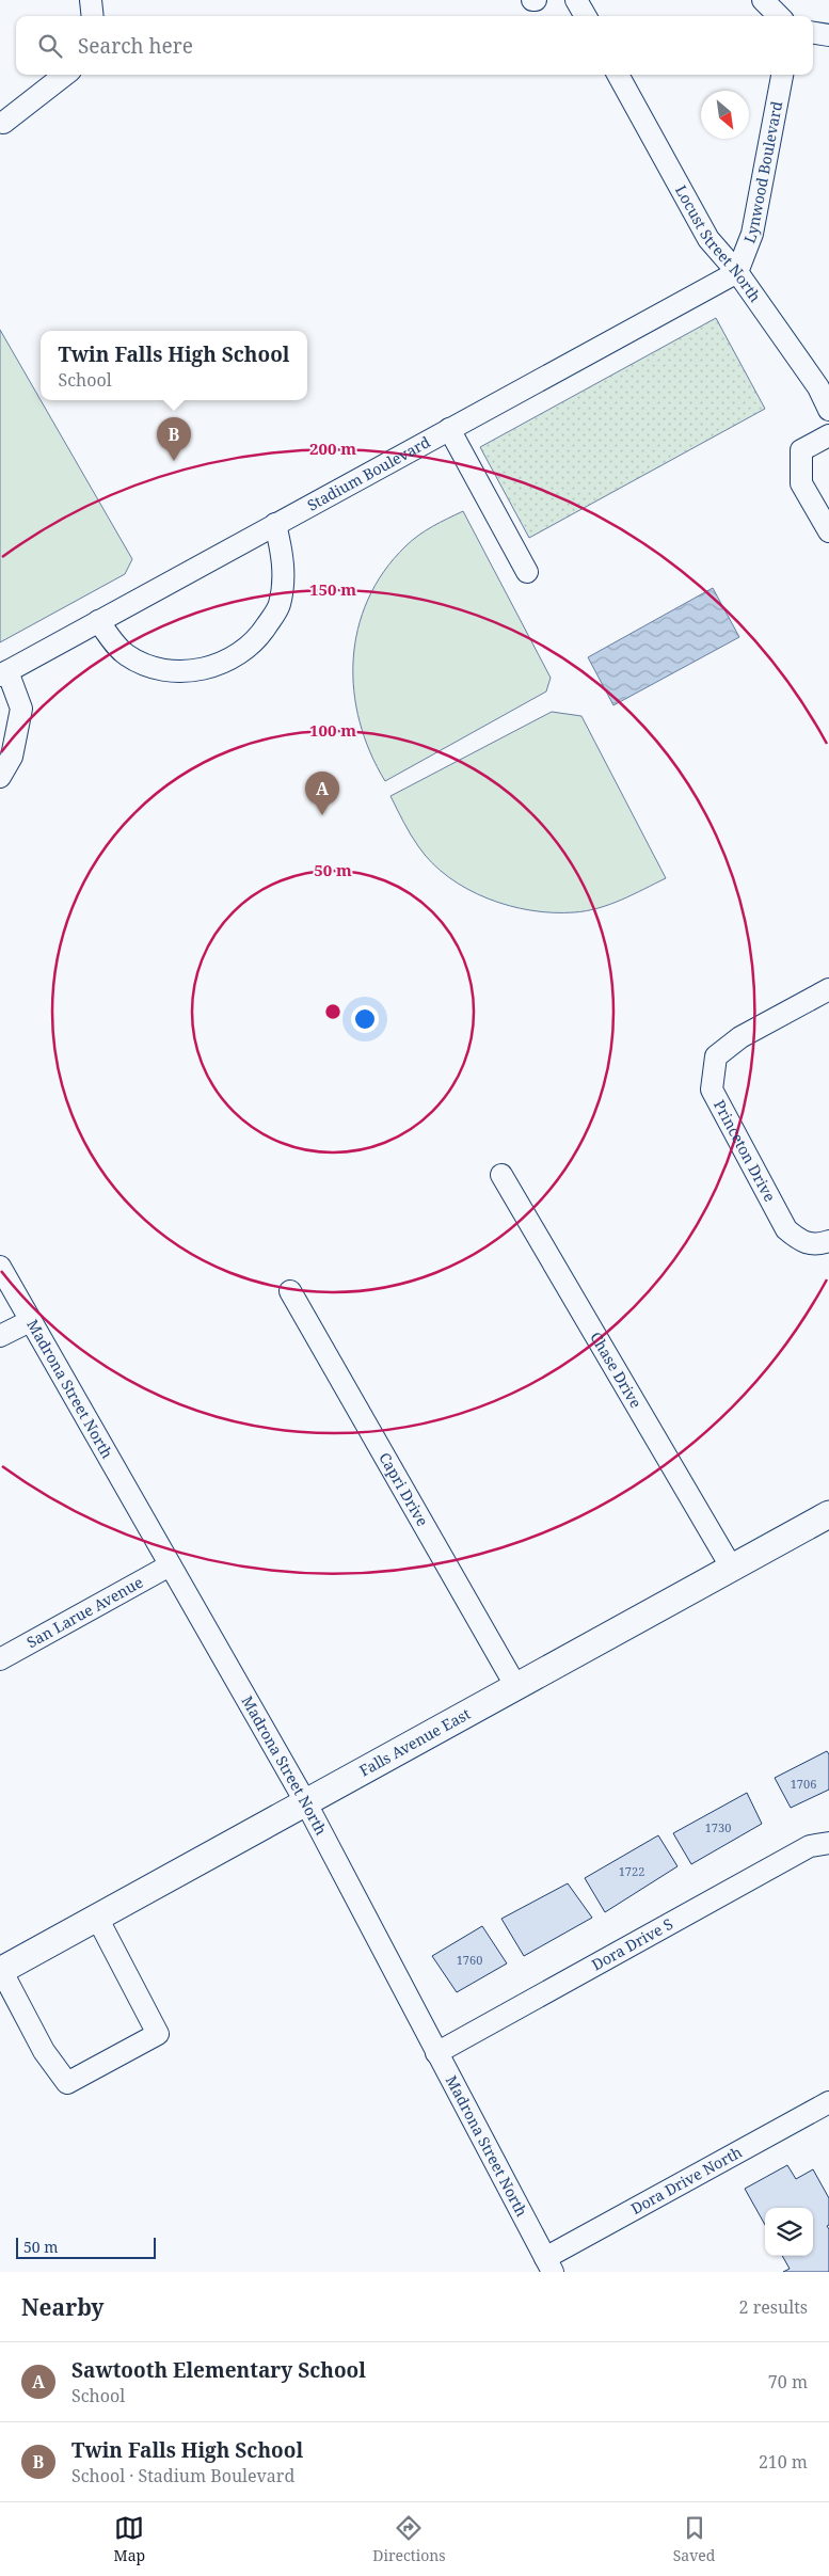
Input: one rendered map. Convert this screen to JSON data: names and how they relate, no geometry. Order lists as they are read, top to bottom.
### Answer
{
  "streets": {
    "main road": ["Falls Avenue East"],
    "street": [
      "Lynwood Boulevard",
      "Locust Street North",
      "Stadium Boulevard",
      "Princeton Drive",
      "Chase Drive",
      "Madrona Street North",
      "Capri Drive",
      "San Larue Avenue",
      "Dora Drive S",
      "Dora Drive North"
    ]
  },
  "crossings": [
    ["Lynwood Boulevard", "Locust Street North"],
    ["Lynwood Boulevard", "Stadium Boulevard"],
    ["Locust Street North", "Stadium Boulevard"],
    ["Chase Drive", "Falls Avenue East"],
    ["Madrona Street North", "San Larue Avenue"],
    ["Madrona Street North", "Falls Avenue East"],
    ["Madrona Street North", "Dora Drive S"],
    ["Madrona Street North", "Dora Drive North"],
    ["Capri Drive", "Falls Avenue East"]
  ],
  "house_numbers": [
    "1706",
    "1730",
    "1722",
    "1760"
  ],
  "scale_bar": "50 m",
  "north": "bottom right",
  "page": {
    "search": "Search here",
    "popup": ["Twin Falls High School", "School"],
    "pins": ["B", "A"],
    "scale": "50 m",
    "heading": ["Nearby", "2 results"],
    "list": [
      {
        "mark": "A",
        "name": "Sawtooth Elementary School",
        "note": "School",
        "value": "70 m"
      },
      {
        "mark": "B",
        "name": "Twin Falls High School",
        "note": "School · Stadium Boulevard",
        "value": "210 m"
      }
    ],
    "nav": ["Map", "Directions", "Saved"]
  },
  "rings": [
    "200 m",
    "150 m",
    "100 m",
    "50 m"
  ]
}
